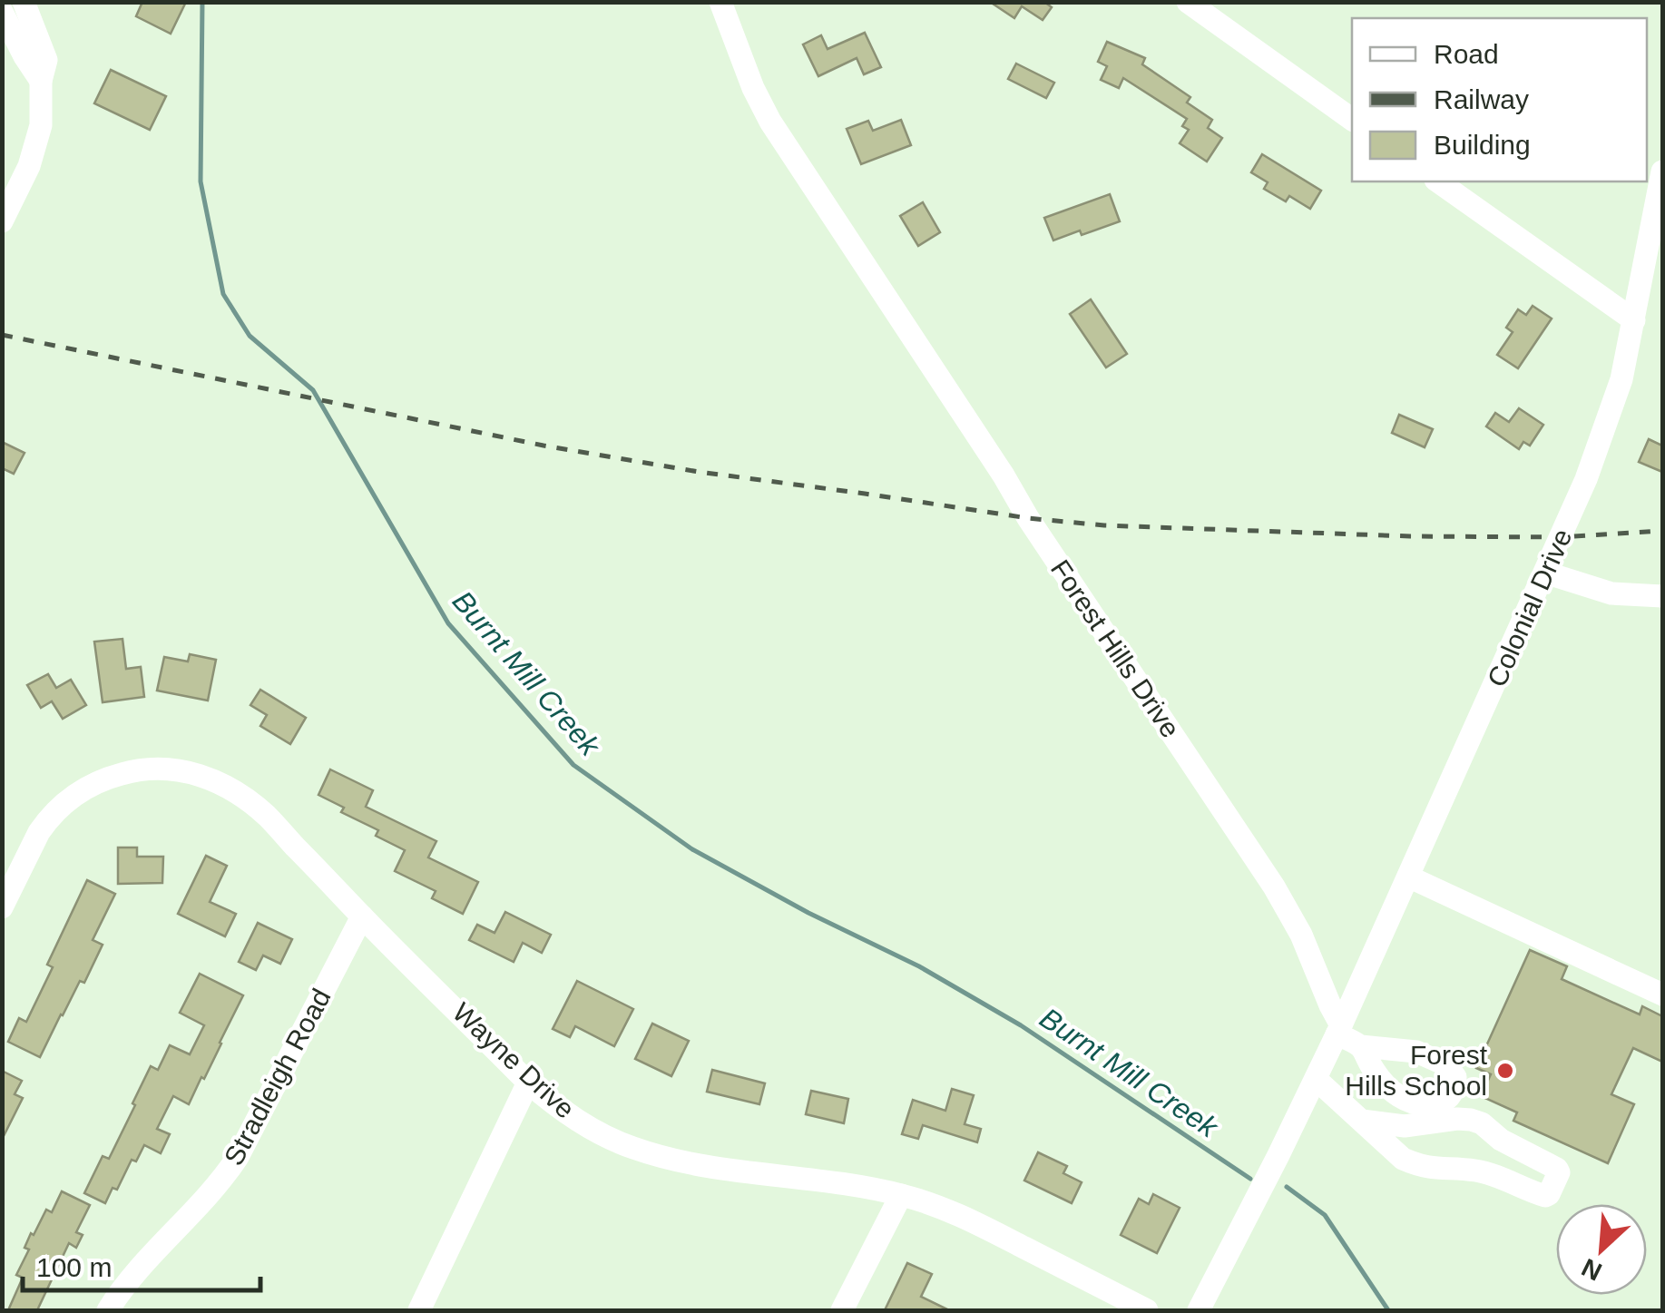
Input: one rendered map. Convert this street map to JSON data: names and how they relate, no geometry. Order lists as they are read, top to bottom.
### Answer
{
  "streets": {
    "street": [
      "Colonial Drive",
      "Forest Hills Drive",
      "Wayne Drive",
      "Stradleigh Road"
    ]
  },
  "crossings": [
    ["Colonial Drive", "Forest Hills Drive"],
    ["Wayne Drive", "Stradleigh Road"]
  ],
  "water": ["Burnt Mill Creek"],
  "places": ["Forest Hills School"],
  "legend": ["Road", "Railway", "Building"],
  "scale_bar": "100 m",
  "north": "bottom left"
}
